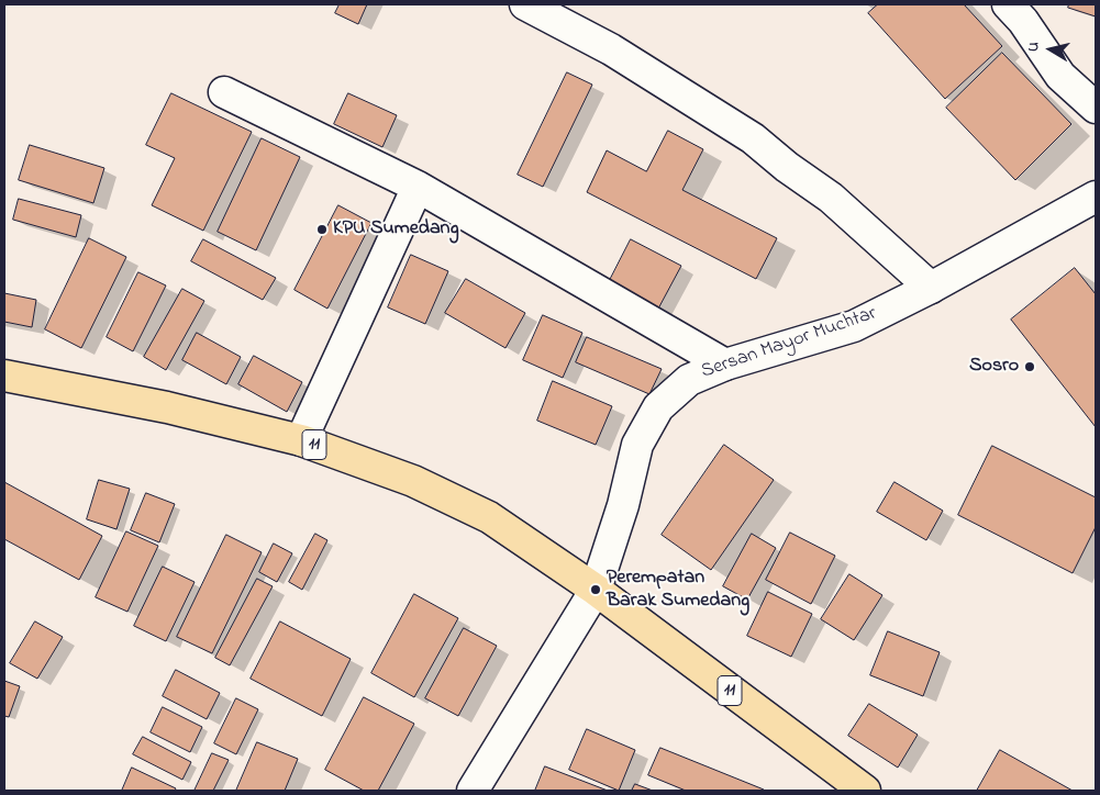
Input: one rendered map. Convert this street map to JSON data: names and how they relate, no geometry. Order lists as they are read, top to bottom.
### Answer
{
  "streets": {
    "highway": ["11"],
    "street": ["Sersan Mayor Muchtar"]
  },
  "crossings": [
    ["Sersan Mayor Muchtar", "11"]
  ],
  "places": ["KPU Sumedang", "Sosro", "Perempatan Barak Sumedang"],
  "north": "left"
}
